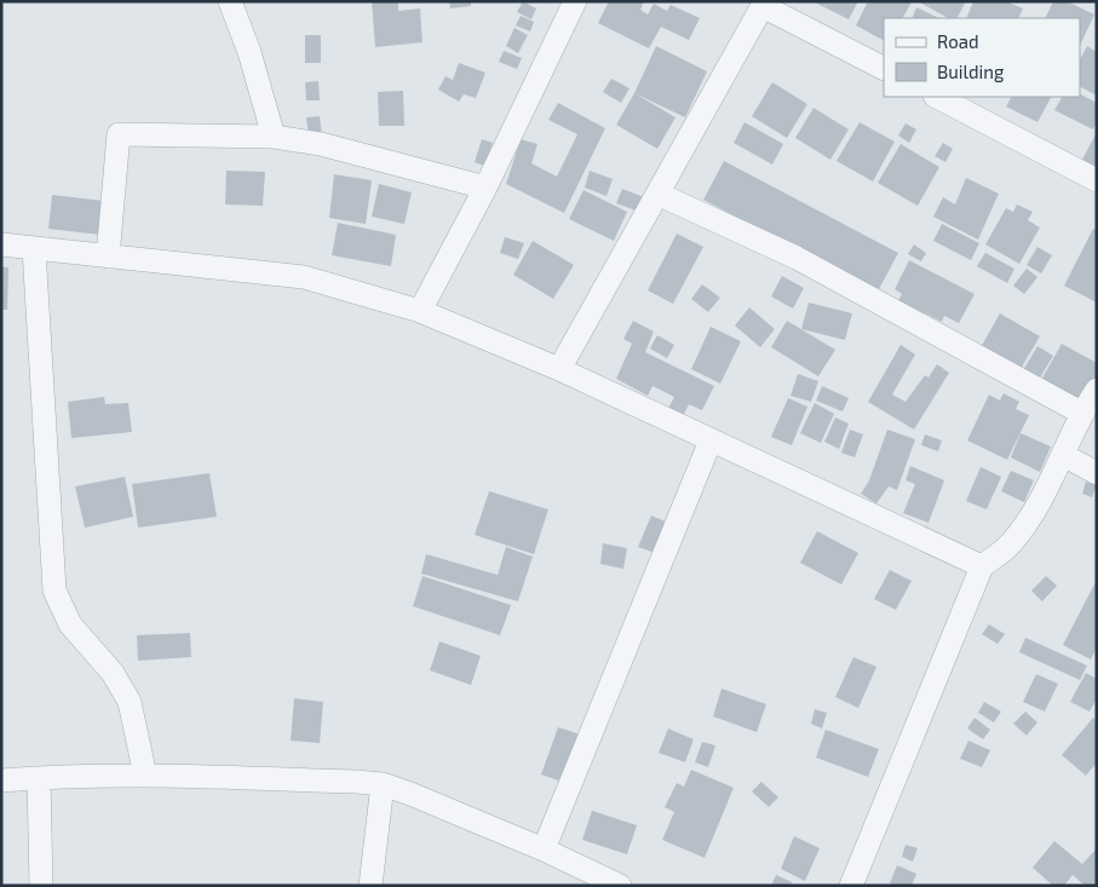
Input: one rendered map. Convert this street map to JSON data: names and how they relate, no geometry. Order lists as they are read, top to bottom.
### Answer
{
  "legend": ["Road", "Building"]
}
